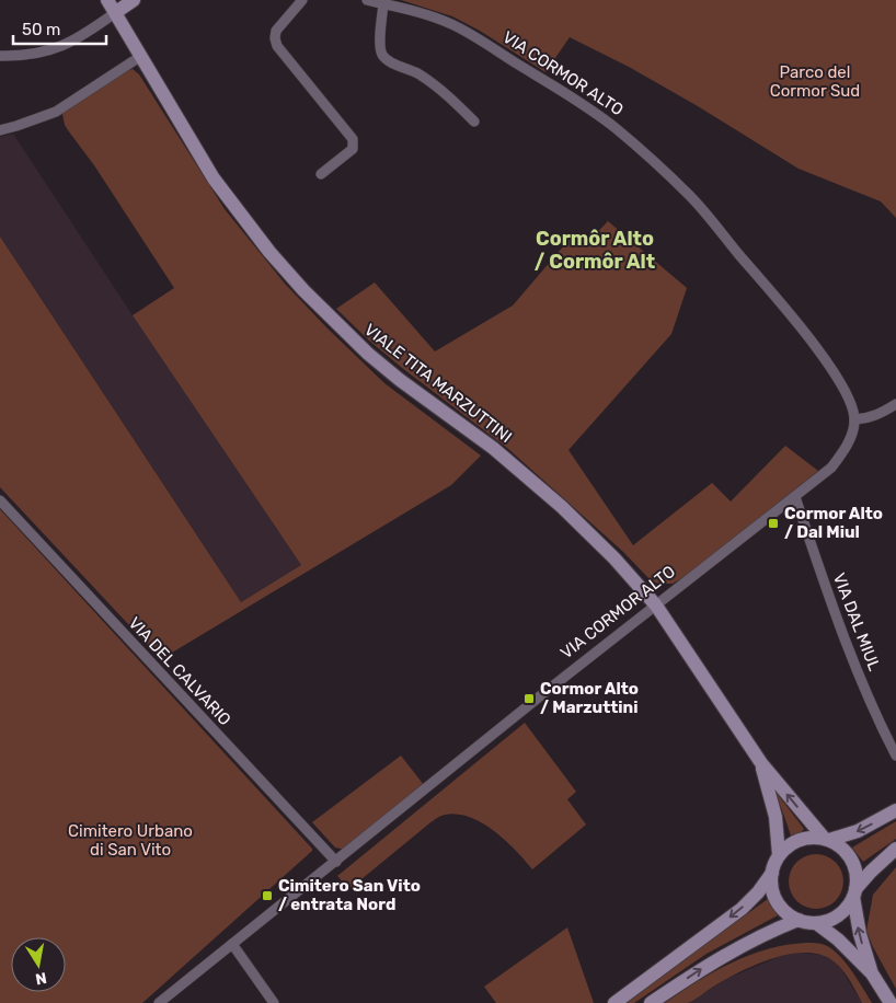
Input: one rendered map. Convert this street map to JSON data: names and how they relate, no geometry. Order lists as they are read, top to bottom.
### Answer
{
  "streets": {
    "street": [
      "VIA CORMOR ALTO",
      "VIALE TITA MARZUTTINI",
      "VIA DAL MIUL",
      "VIA DEL CALVARIO"
    ]
  },
  "crossings": [
    ["VIA CORMOR ALTO", "VIALE TITA MARZUTTINI"],
    ["VIA CORMOR ALTO", "VIA DAL MIUL"],
    ["VIA CORMOR ALTO", "VIA DEL CALVARIO"]
  ],
  "districts": ["Cormôr Alto / Cormôr Alt"],
  "parks": ["Parco del Cormor Sud", "Cimitero Urbano di San Vito"],
  "places": {
    "transit": ["Cormor Alto / Dal Miul", "Cormor Alto / Marzuttini", "Cimitero San Vito / entrata Nord"]
  },
  "scale_bar": "50 m",
  "north": "bottom"
}
